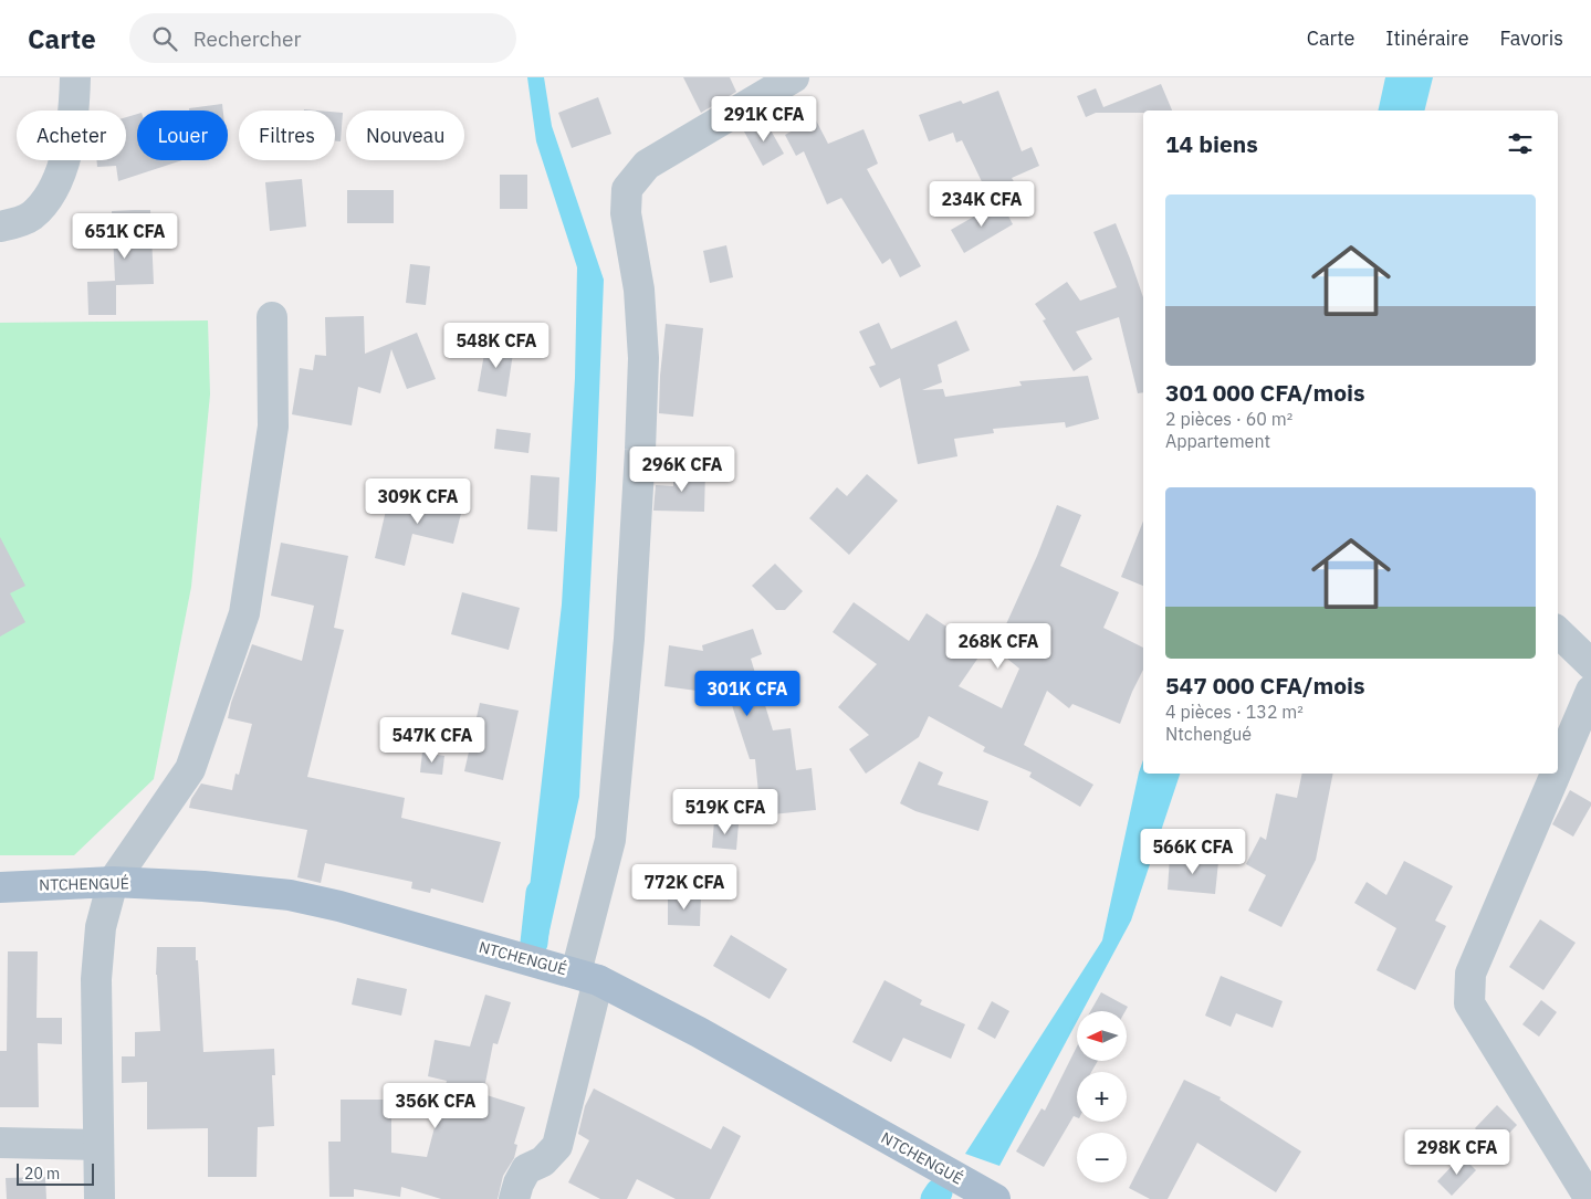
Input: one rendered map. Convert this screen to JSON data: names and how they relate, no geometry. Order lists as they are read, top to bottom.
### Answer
{
  "streets": {
    "main road": ["NTCHENGUÉ"]
  },
  "scale_bar": "20 m",
  "north": "left",
  "page": {
    "header": "Carte",
    "search": "Rechercher",
    "nav": ["Carte", "Itinéraire", "Favoris"],
    "price": [
      "291K CFA",
      "234K CFA",
      "651K CFA",
      "548K CFA",
      "296K CFA",
      "309K CFA",
      "268K CFA",
      "301K CFA",
      "547K CFA",
      "519K CFA",
      "566K CFA",
      "772K CFA",
      "356K CFA",
      "298K CFA"
    ],
    "chip": [
      "Acheter",
      "Louer",
      "Filtres",
      "Nouveau"
    ],
    "heading": "14 biens",
    "list": [
      {
        "name": "301 000 CFA/mois",
        "note": "2 pièces · 60 m² · Appartement"
      },
      {
        "name": "547 000 CFA/mois",
        "note": "4 pièces · 132 m² · Ntchengué"
      }
    ],
    "map_buttons": ["+", "−"],
    "scale": "20 m"
  }
}
